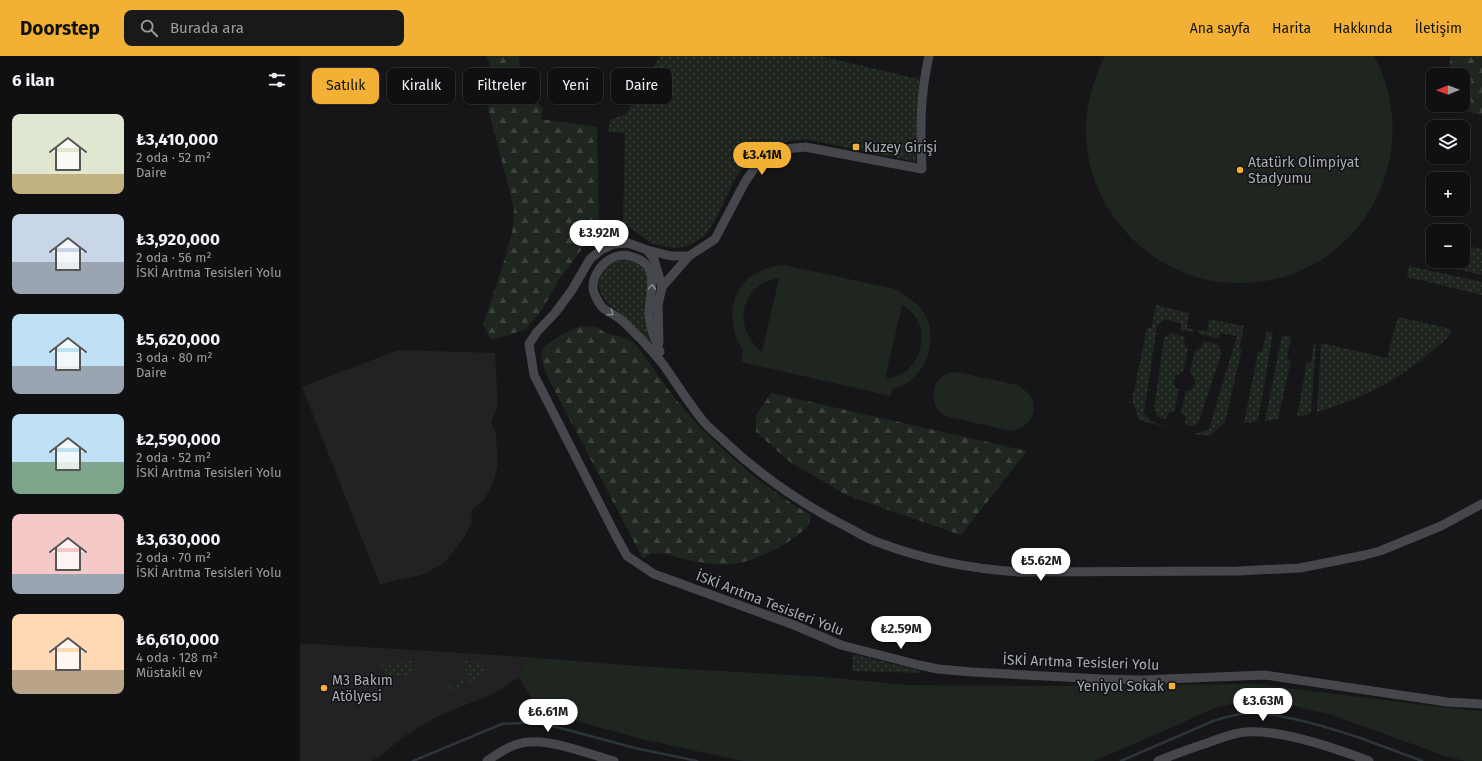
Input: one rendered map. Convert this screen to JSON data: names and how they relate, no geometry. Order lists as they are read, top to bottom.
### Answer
{
  "streets": {
    "street": ["İSKİ Arıtma Tesisleri Yolu"]
  },
  "places": {
    "transit": ["Kuzey Girişi", "Yeniyol Sokak"],
    "other": ["Atatürk Olimpiyat Stadyumu", "M3 Bakım Atölyesi"]
  },
  "north": "left",
  "page": {
    "header": "Doorstep",
    "search": "Burada ara",
    "nav": [
      "Ana sayfa",
      "Harita",
      "Hakkında",
      "İletişim"
    ],
    "heading": "6 ilan",
    "map_buttons": ["+", "−"],
    "chip": [
      "Satılık",
      "Kiralık",
      "Filtreler",
      "Yeni",
      "Daire"
    ],
    "list": [
      {
        "name": "₺3,410,000",
        "note": "2 oda · 52 m² · Daire"
      },
      {
        "name": "₺3,920,000",
        "note": "2 oda · 56 m² · İSKİ Arıtma Tesisleri Yolu"
      },
      {
        "name": "₺5,620,000",
        "note": "3 oda · 80 m² · Daire"
      },
      {
        "name": "₺2,590,000",
        "note": "2 oda · 52 m² · İSKİ Arıtma Tesisleri Yolu"
      },
      {
        "name": "₺3,630,000",
        "note": "2 oda · 70 m² · İSKİ Arıtma Tesisleri Yolu"
      },
      {
        "name": "₺6,610,000",
        "note": "4 oda · 128 m² · Müstakil ev"
      }
    ],
    "price": [
      "₺3.41M",
      "₺3.92M",
      "₺5.62M",
      "₺2.59M",
      "₺3.63M",
      "₺6.61M"
    ]
  }
}
